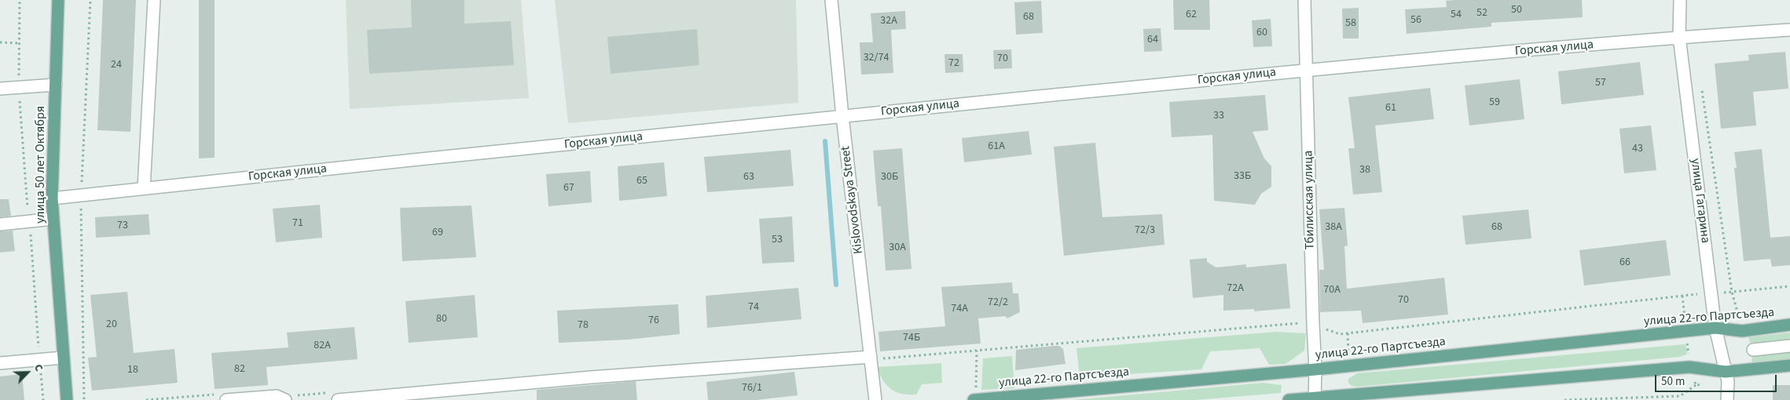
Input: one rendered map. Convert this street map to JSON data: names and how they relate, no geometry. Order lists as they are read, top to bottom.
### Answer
{
  "streets": {
    "main road": ["улица 50 лет Октября", "улица 22-го Партсъезда"],
    "street": [
      "Горская улица",
      "Kislovodskaya Street",
      "Тбилисская улица",
      "улица Гагарина"
    ]
  },
  "crossings": [
    ["Горская улица", "улица 50 лет Октября"],
    ["Горская улица", "Kislovodskaya Street"],
    ["Горская улица", "Тбилисская улица"],
    ["Горская улица", "улица Гагарина"],
    ["Тбилисская улица", "улица 22-го Партсъезда"],
    ["улица Гагарина", "улица 22-го Партсъезда"]
  ],
  "house_numbers": [
    "50",
    "52",
    "62",
    "54",
    "68",
    "56",
    "32А",
    "58",
    "60",
    "64",
    "32/74",
    "70",
    "72",
    "24",
    "57",
    "59",
    "61",
    "33",
    "61А",
    "43",
    "38",
    "33Б",
    "63",
    "30Б",
    "65",
    "67",
    "71",
    "73",
    "38А",
    "68",
    "72/3",
    "69",
    "53",
    "30А",
    "66",
    "72А",
    "70А",
    "70",
    "72/2",
    "74",
    "74А",
    "80",
    "76",
    "20",
    "78",
    "74Б",
    "82А",
    "82",
    "18",
    "76/1"
  ],
  "scale_bar": "50 m",
  "north": "top right"
}
